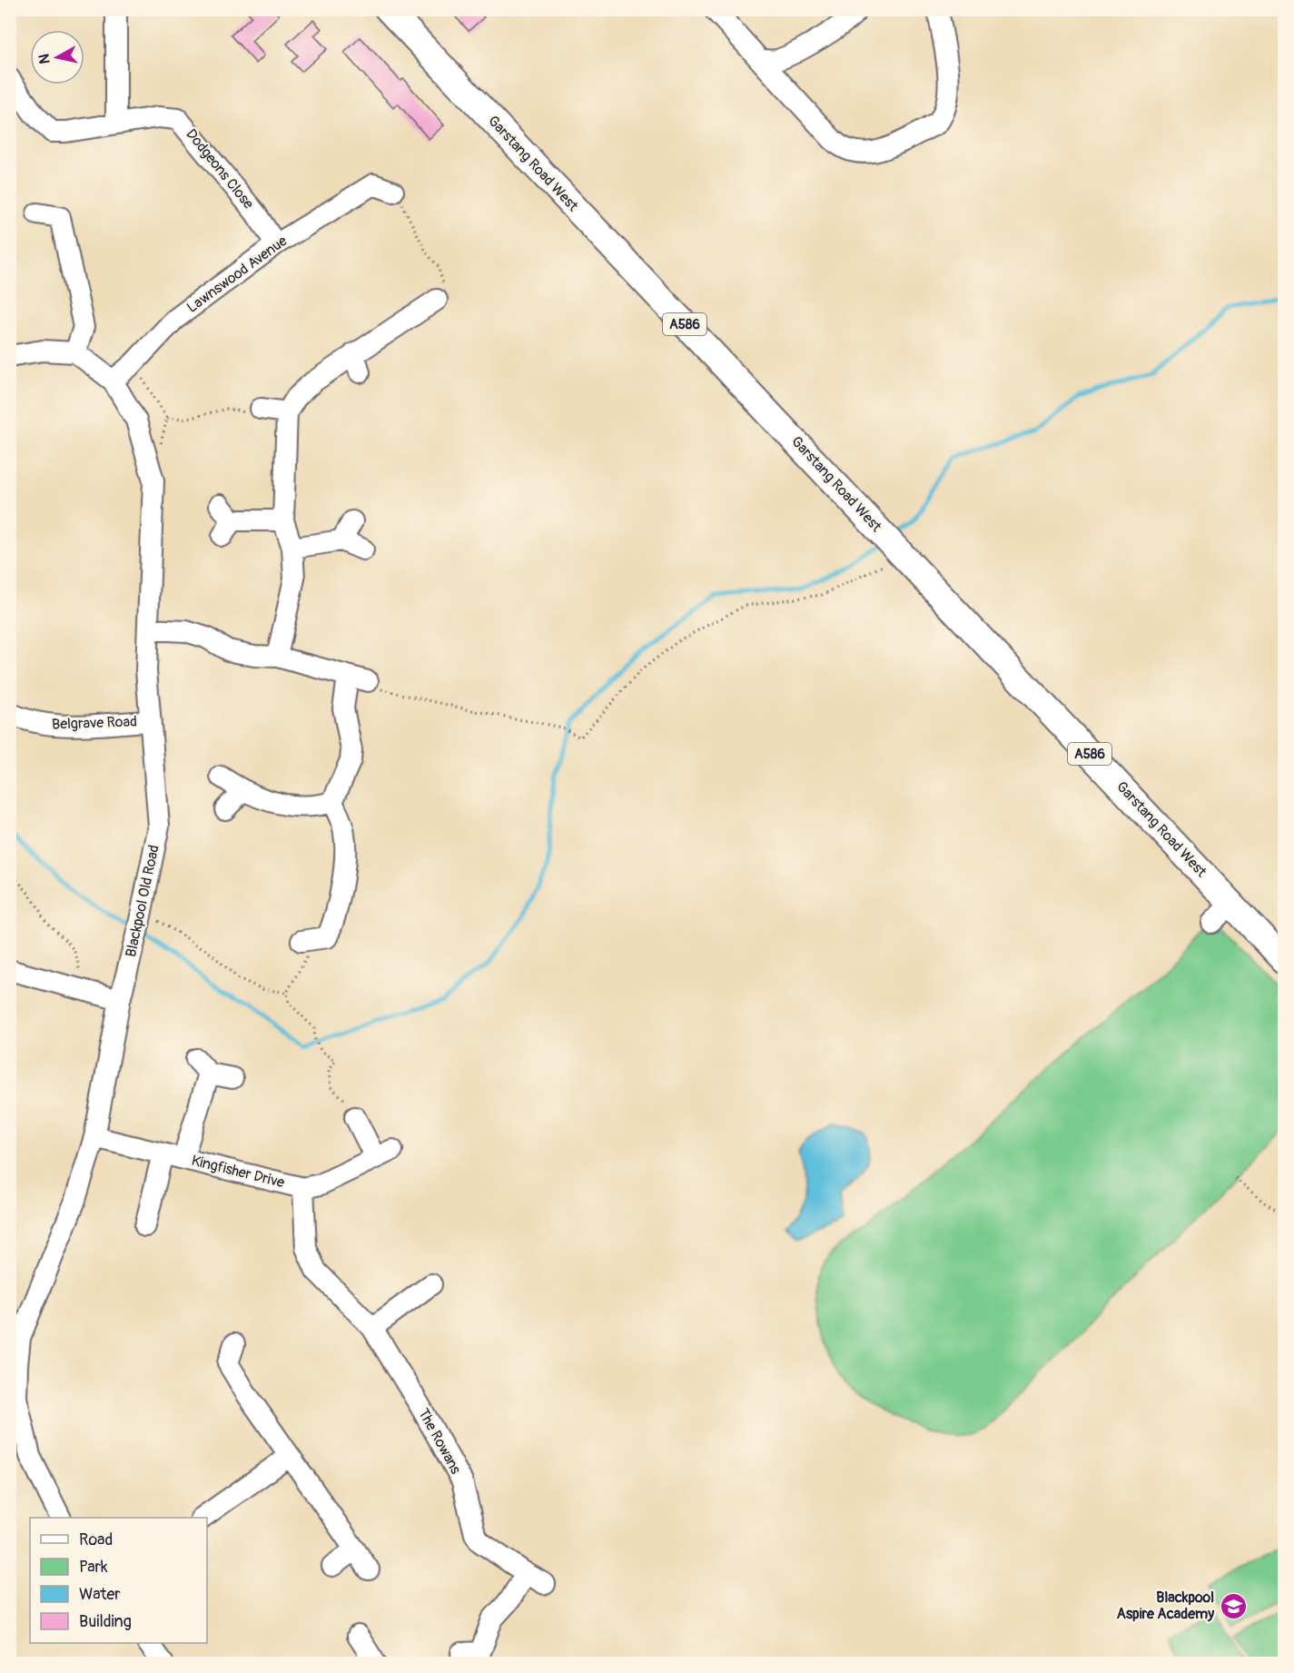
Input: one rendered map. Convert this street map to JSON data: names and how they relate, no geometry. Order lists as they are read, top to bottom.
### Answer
{
  "streets": {
    "main road": ["Garstang Road West", "A586"],
    "street": [
      "Dodgeons Close",
      "Lawnswood Avenue",
      "Belgrave Road",
      "Blackpool Old Road",
      "Kingfisher Drive",
      "The Rowans"
    ]
  },
  "crossings": [
    ["Dodgeons Close", "Lawnswood Avenue"],
    ["Lawnswood Avenue", "Blackpool Old Road"],
    ["Belgrave Road", "Blackpool Old Road"],
    ["Blackpool Old Road", "Kingfisher Drive"],
    ["Kingfisher Drive", "The Rowans"]
  ],
  "places": {
    "school or university": ["Blackpool Aspire Academy"]
  },
  "legend": [
    "Road",
    "Park",
    "Water",
    "Building"
  ],
  "north": "left"
}
